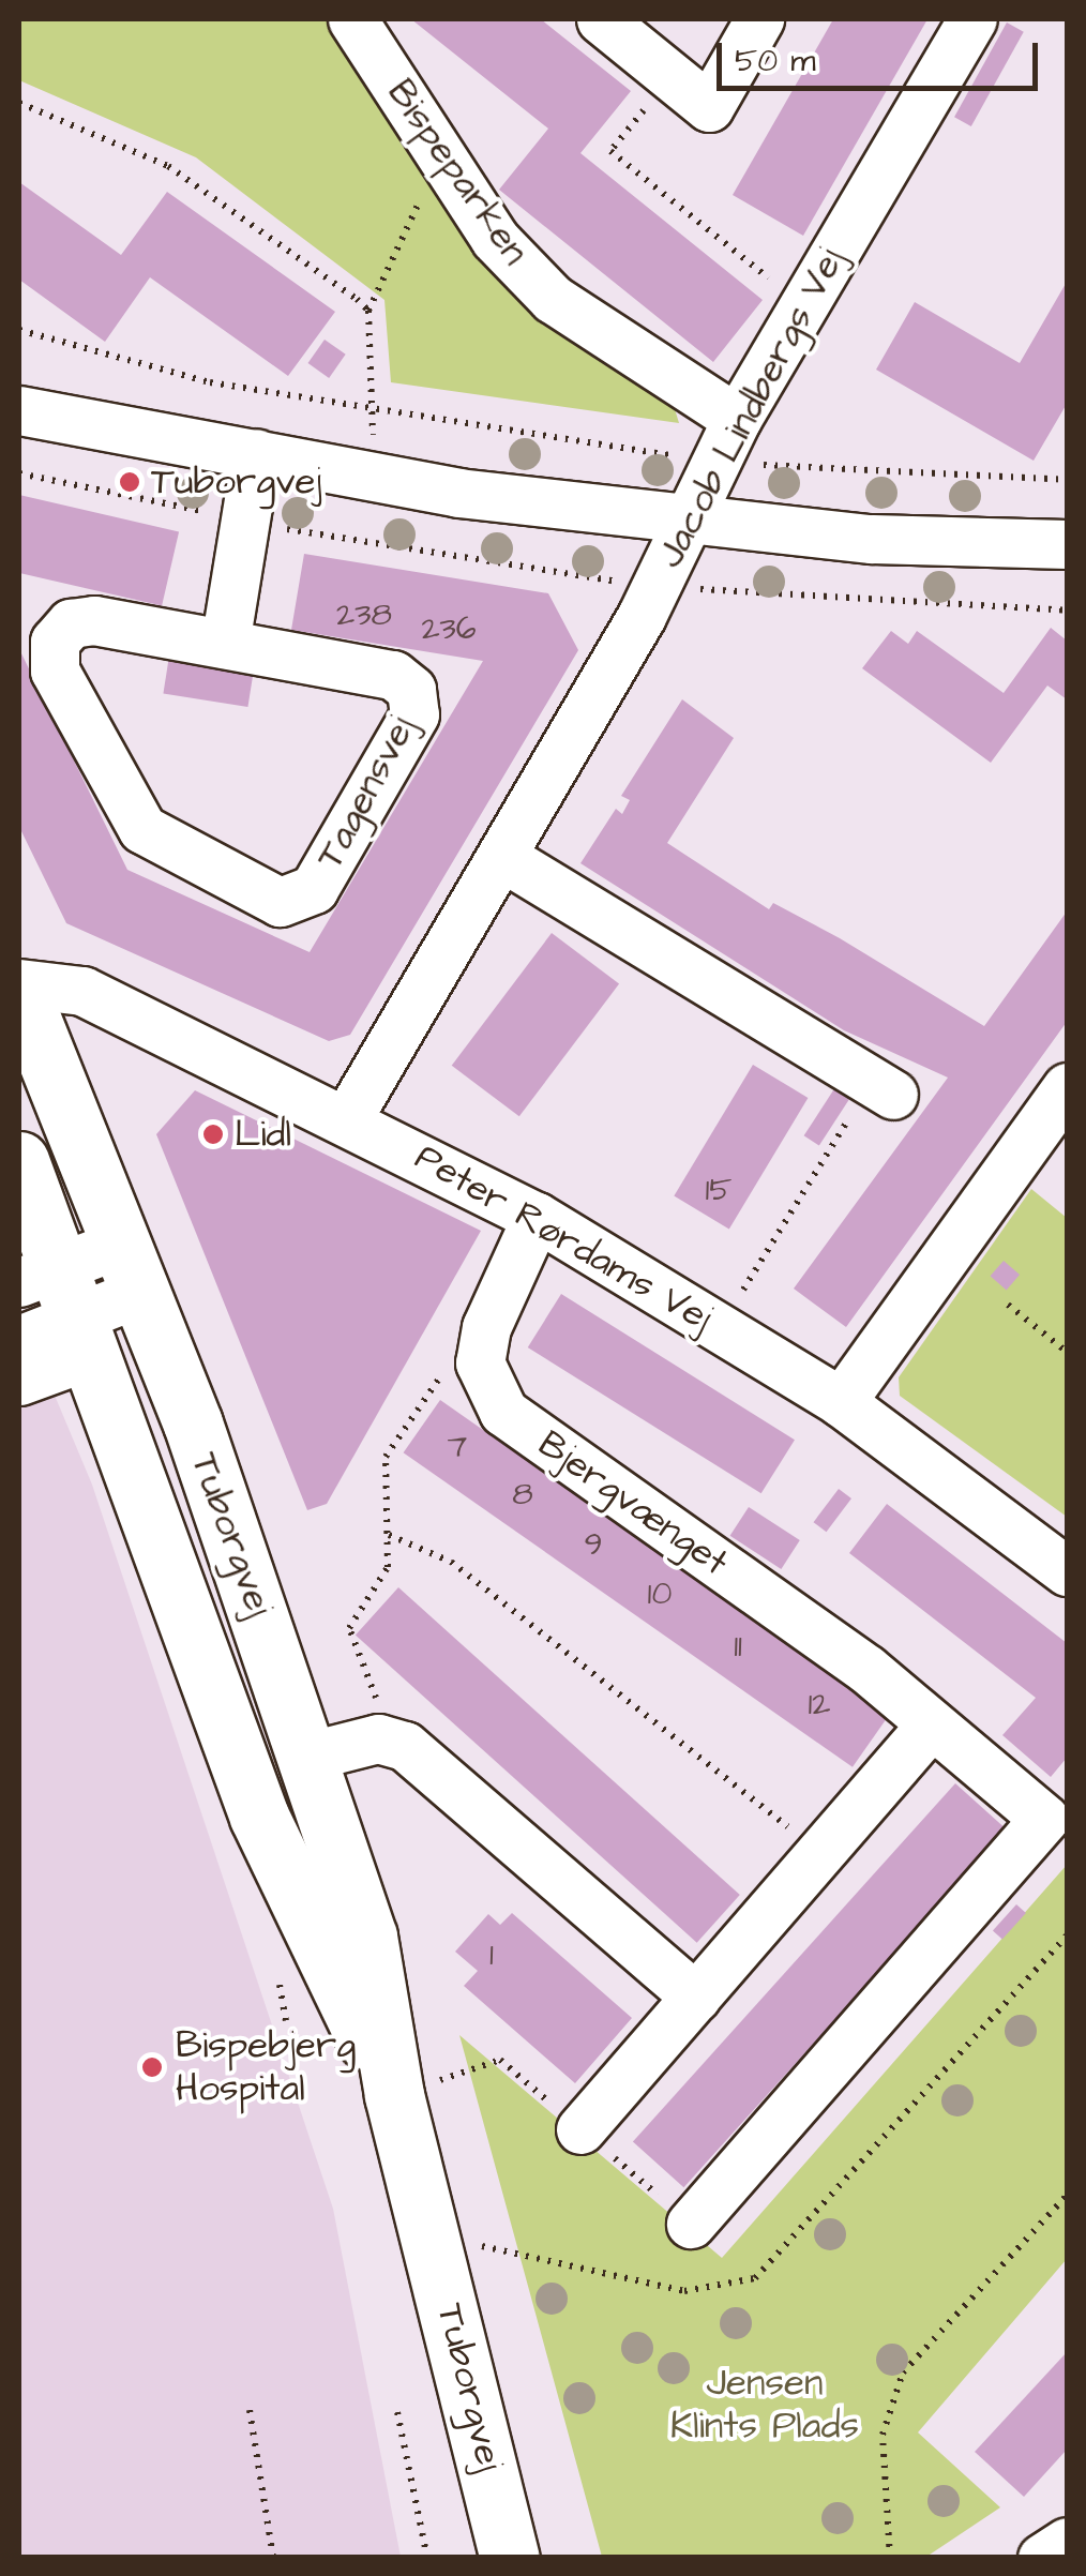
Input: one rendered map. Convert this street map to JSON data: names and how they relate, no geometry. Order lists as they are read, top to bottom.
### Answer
{
  "streets": {
    "main road": ["Tuborgvej"],
    "street": [
      "Bispeparken",
      "Jacob Lindbergs Vej",
      "Tagensvej",
      "Peter Rørdams Vej",
      "Bjergvænget"
    ]
  },
  "crossings": [
    ["Bispeparken", "Jacob Lindbergs Vej"],
    ["Jacob Lindbergs Vej", "Peter Rørdams Vej"],
    ["Peter Rørdams Vej", "Tuborgvej"]
  ],
  "parks": ["Jensen Klints Plads"],
  "places": ["Tuborgvej", "Lidl", "Bispebjerg Hospital"],
  "house_numbers": [
    "238",
    "236",
    "15",
    "7",
    "8",
    "9",
    "10",
    "11",
    "12",
    "1"
  ],
  "scale_bar": "50 m"
}
